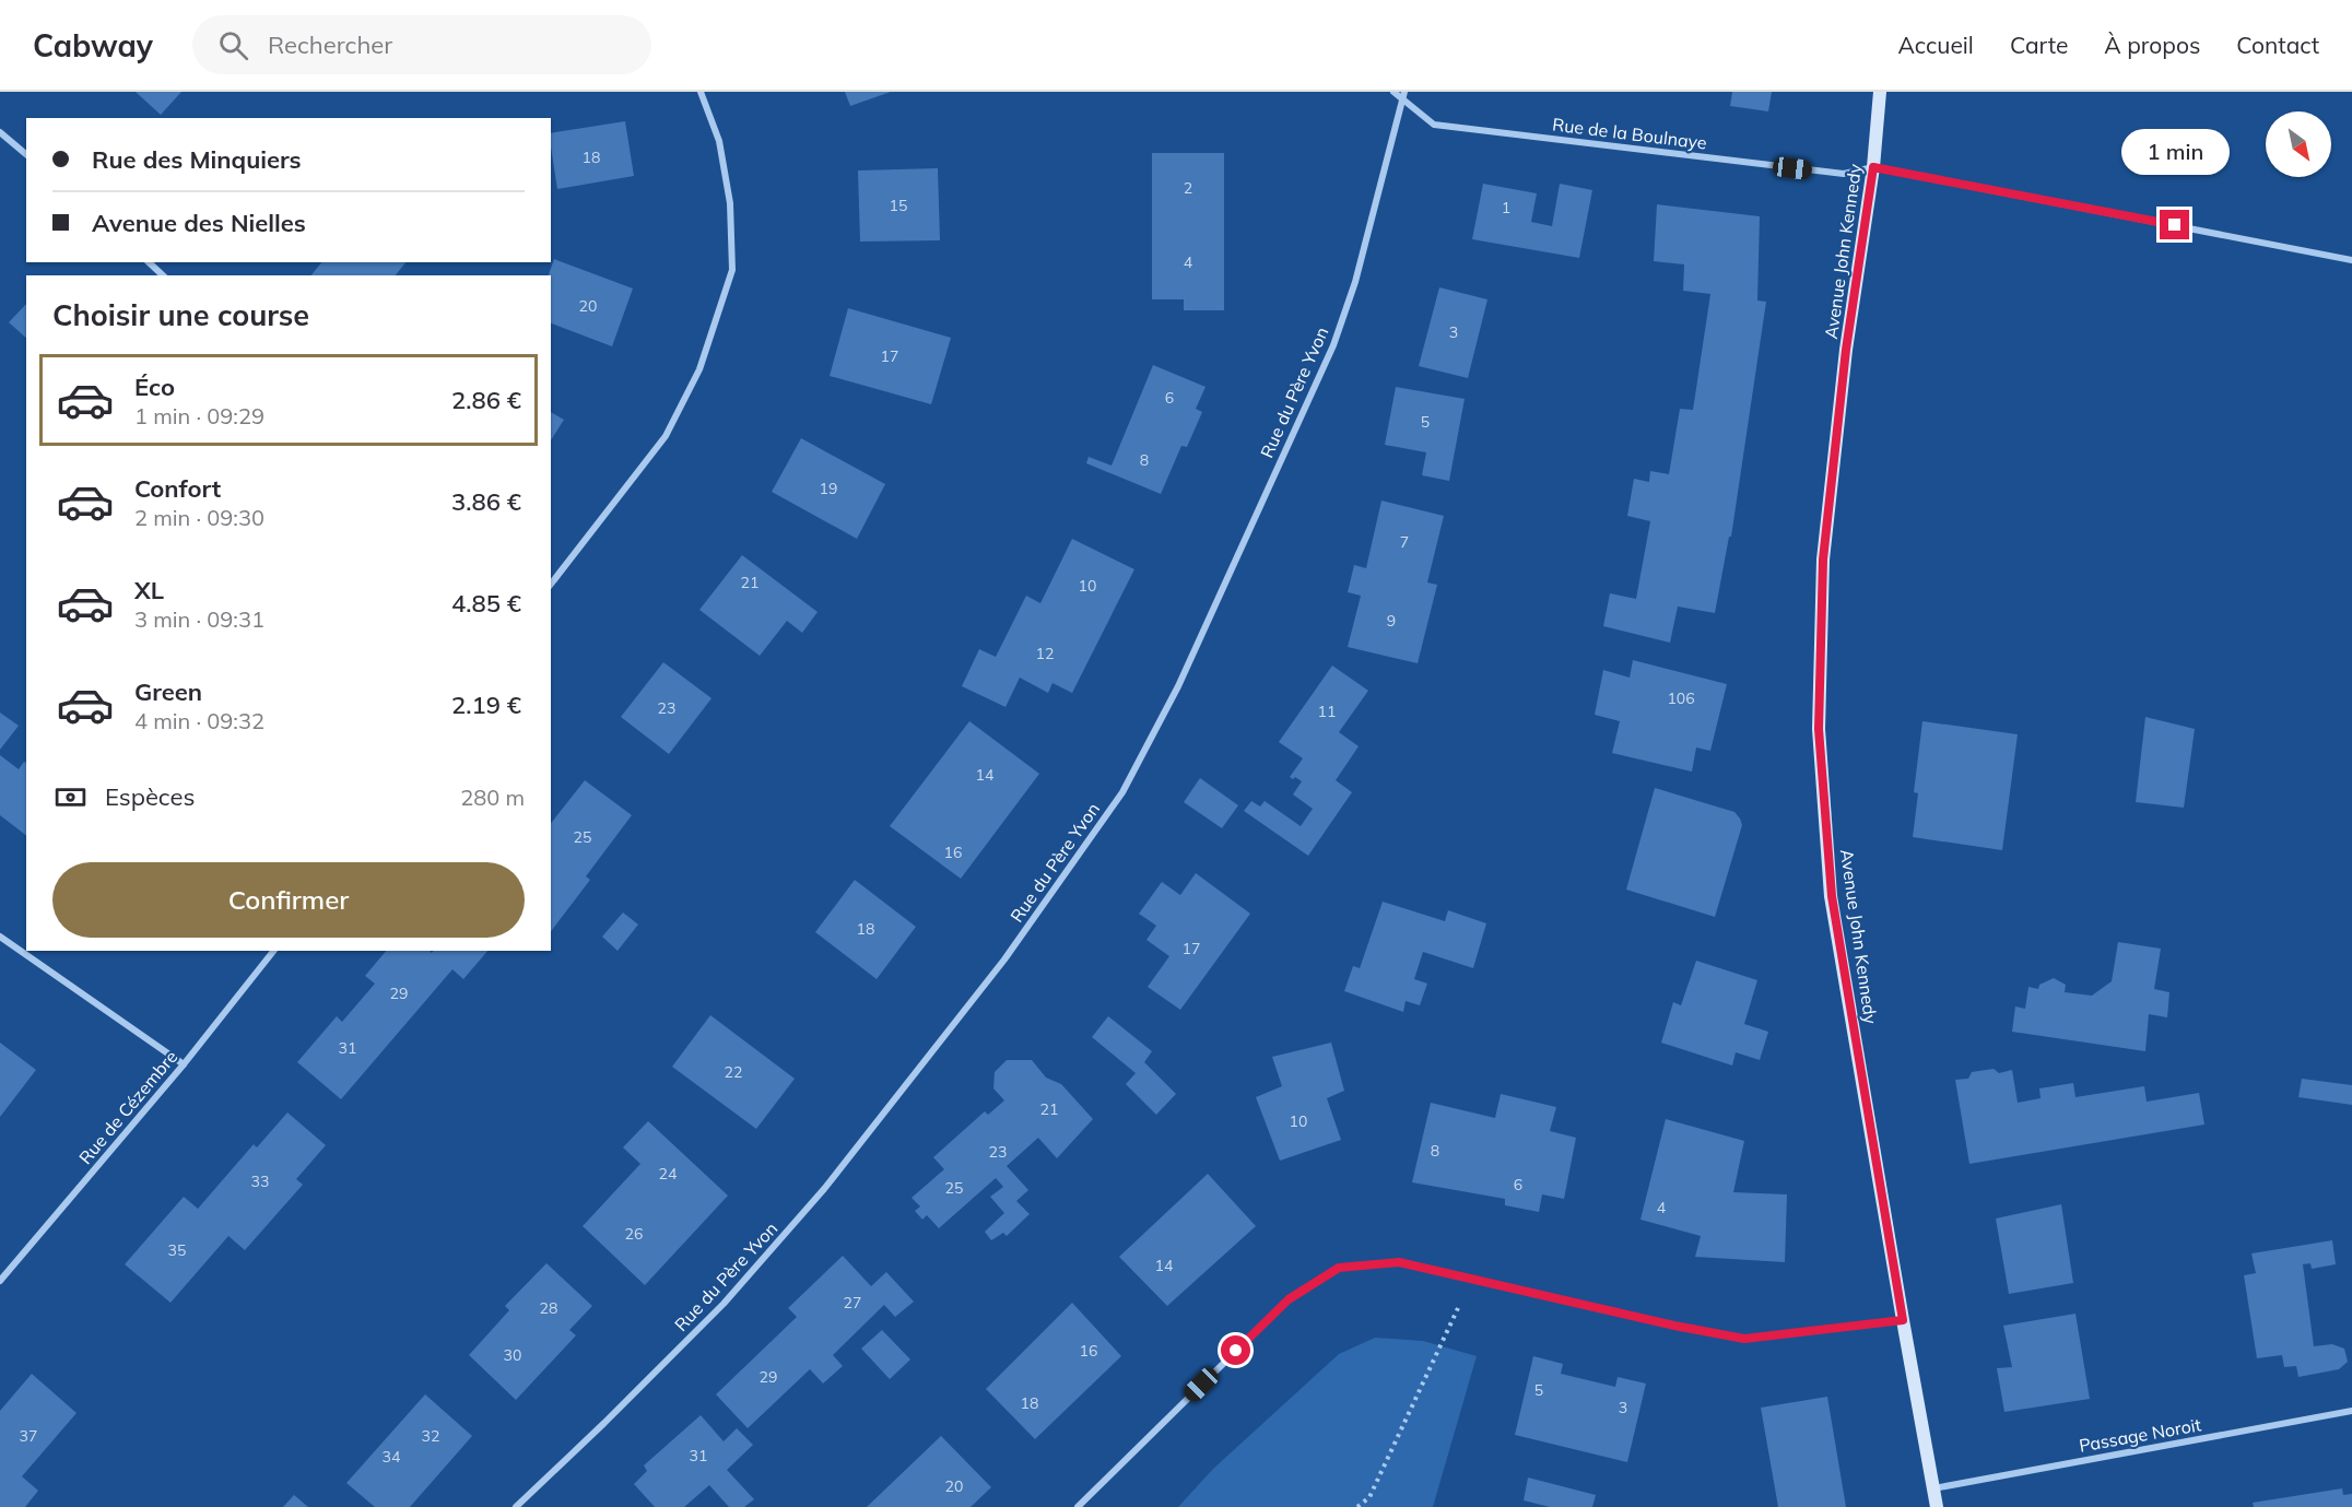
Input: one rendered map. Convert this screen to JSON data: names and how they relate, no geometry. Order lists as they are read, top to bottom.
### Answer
{
  "streets": {
    "main road": ["Avenue John Kennedy"],
    "street": [
      "Rue de la Boulnaye",
      "Rue du Père Yvon",
      "Rue de Cézembre",
      "Passage Noroit"
    ]
  },
  "crossings": [
    ["Rue de la Boulnaye", "Avenue John Kennedy"],
    ["Rue de la Boulnaye", "Rue du Père Yvon"],
    ["Avenue John Kennedy", "Passage Noroit"]
  ],
  "house_numbers": [
    "18",
    "2",
    "15",
    "1",
    "4",
    "20",
    "3",
    "17",
    "6",
    "5",
    "8",
    "19",
    "7",
    "21",
    "10",
    "9",
    "12",
    "106",
    "23",
    "11",
    "14",
    "25",
    "16",
    "18",
    "17",
    "29",
    "31",
    "22",
    "21",
    "10",
    "8",
    "23",
    "24",
    "33",
    "6",
    "25",
    "4",
    "26",
    "35",
    "14",
    "27",
    "28",
    "16",
    "30",
    "29",
    "5",
    "18",
    "3",
    "37",
    "32",
    "31",
    "34",
    "20"
  ],
  "north": "bottom right",
  "page": {
    "header": "Cabway",
    "search": "Rechercher",
    "nav": [
      "Accueil",
      "Carte",
      "À propos",
      "Contact"
    ],
    "banner": ["Rue des Minquiers", "Avenue des Nielles"],
    "bubble": "1 min",
    "heading": "Choisir une course",
    "list": [
      {
        "name": "Éco",
        "note": "1 min · 09:29",
        "value": "2.86 €"
      },
      {
        "name": "Confort",
        "note": "2 min · 09:30",
        "value": "3.86 €"
      },
      {
        "name": "XL",
        "note": "3 min · 09:31",
        "value": "4.85 €"
      },
      {
        "name": "Green",
        "note": "4 min · 09:32",
        "value": "2.19 €"
      }
    ],
    "pay": ["Espèces", "280 m"],
    "buttons": "Confirmer"
  }
}
